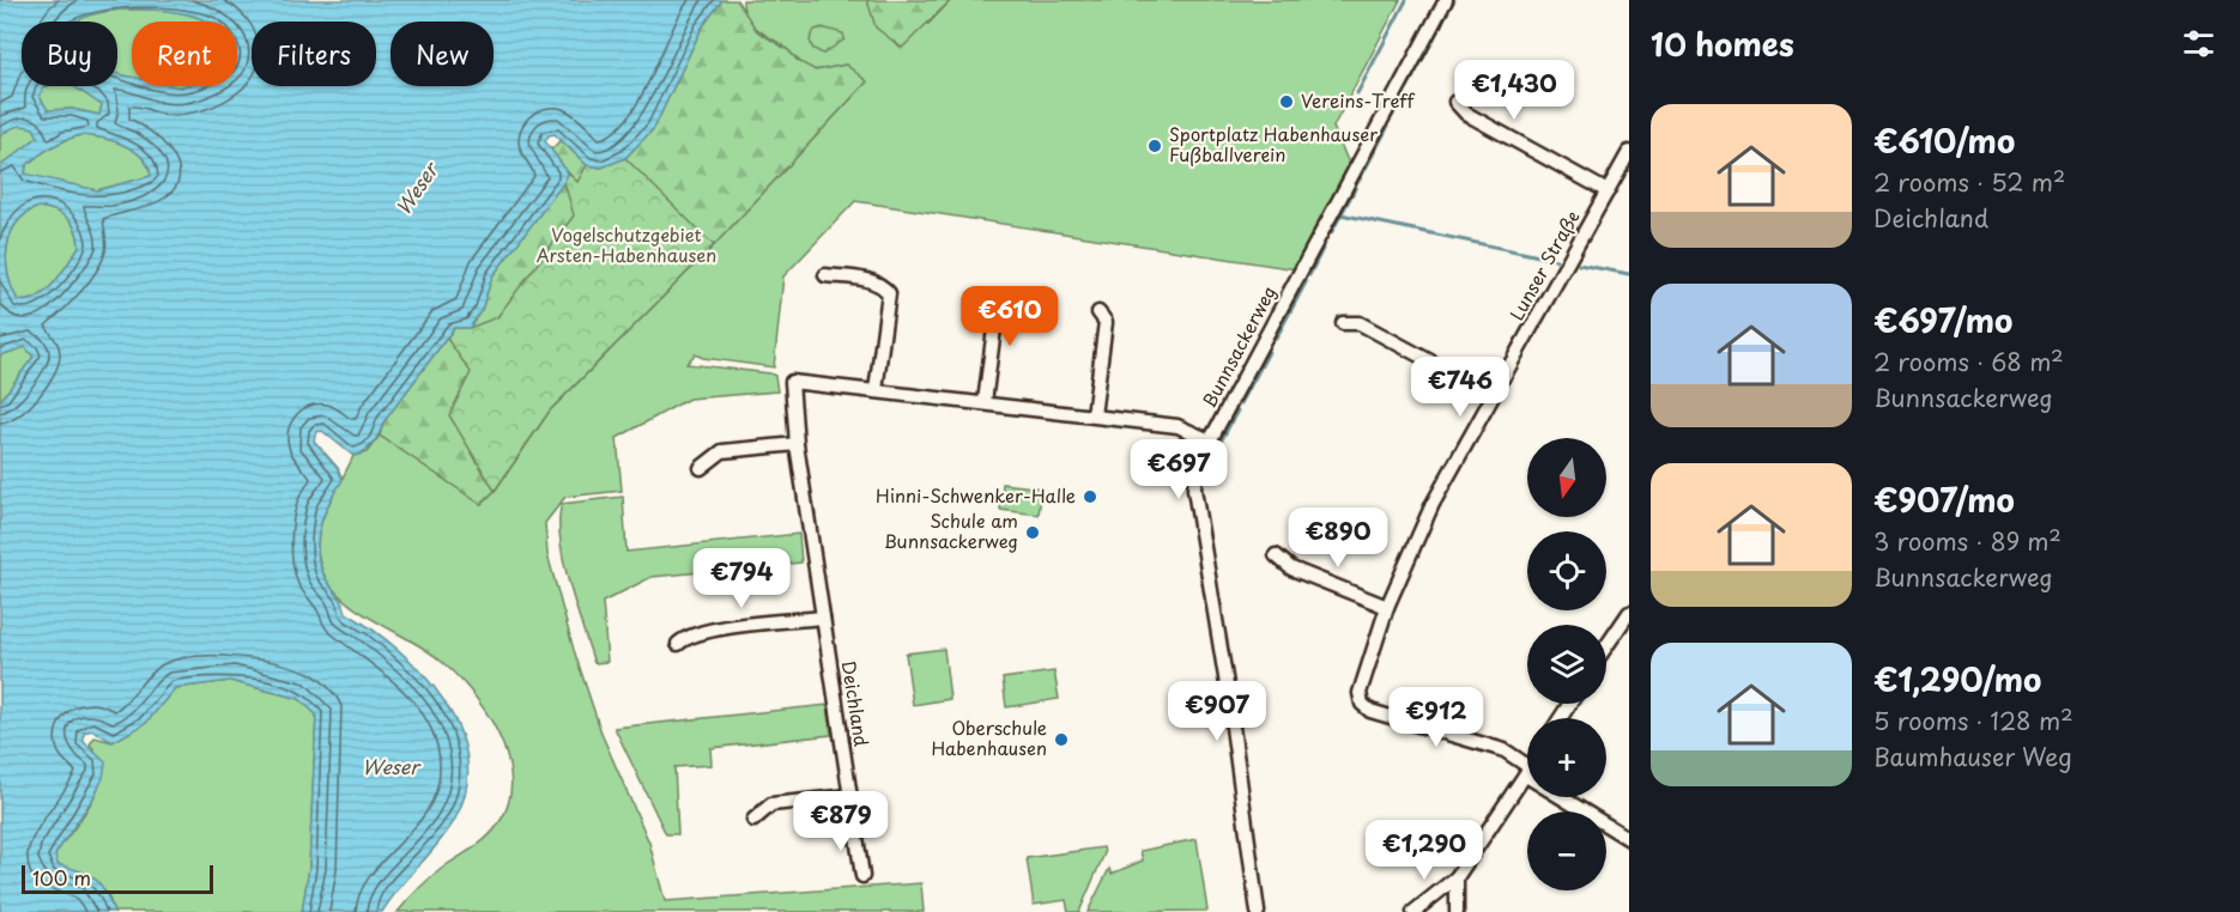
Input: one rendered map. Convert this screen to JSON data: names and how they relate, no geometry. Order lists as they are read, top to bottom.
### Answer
{
  "streets": {
    "street": ["Lunser Straße", "Bunnsackerweg", "Deichland"]
  },
  "crossings": [
    ["Bunnsackerweg", "Deichland"]
  ],
  "water": ["Weser"],
  "parks": ["Vogelschutzgebiet Arsten-Habenhausen"],
  "places": [
    "Vereins-Treff",
    "Sportplatz Habenhauser Fußballverein",
    "Hinni-Schwenker-Halle",
    "Schule am Bunnsackerweg",
    "Oberschule Habenhausen"
  ],
  "scale_bar": "100 m",
  "north": "bottom",
  "page": {
    "heading": "10 homes",
    "chip": [
      "Buy",
      "Rent",
      "Filters",
      "New"
    ],
    "price": [
      "€1,430",
      "€610",
      "€746",
      "€697",
      "€890",
      "€794",
      "€907",
      "€912",
      "€879",
      "€1,290"
    ],
    "list": [
      {
        "name": "€610/mo",
        "note": "2 rooms · 52 m² · Deichland"
      },
      {
        "name": "€697/mo",
        "note": "2 rooms · 68 m² · Bunnsackerweg"
      },
      {
        "name": "€907/mo",
        "note": "3 rooms · 89 m² · Bunnsackerweg"
      },
      {
        "name": "€1,290/mo",
        "note": "5 rooms · 128 m² · Baumhauser Weg"
      }
    ],
    "map_buttons": ["+", "−"],
    "scale": "100 m"
  }
}
